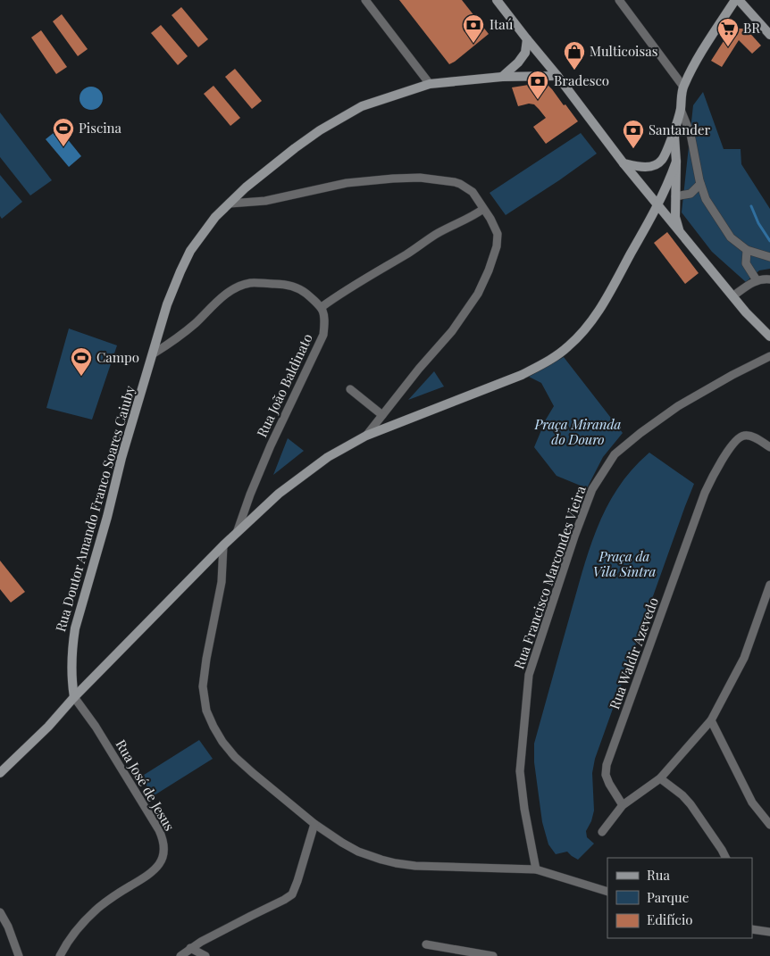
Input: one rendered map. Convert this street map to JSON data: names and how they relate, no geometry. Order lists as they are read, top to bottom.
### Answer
{
  "streets": {
    "street": [
      "Rua João Baldinato",
      "Rua Doutor Amando Franco Soares Caiuby",
      "Rua Francisco Marcondes Vieira",
      "Rua Waldir Azevedo",
      "Rua José de Jesus"
    ]
  },
  "crossings": [
    ["Rua Doutor Amando Franco Soares Caiuby", "Rua José de Jesus"]
  ],
  "parks": ["Praça Miranda do Douro", "Praça da Vila Sintra"],
  "places": {
    "bank": ["Itaú", "Bradesco", "Santander"],
    "supermarket": ["BR"],
    "shop": ["Multicoisas"],
    "sports": ["Piscina", "Campo"]
  },
  "legend": ["Rua", "Parque", "Edifício"]
}
